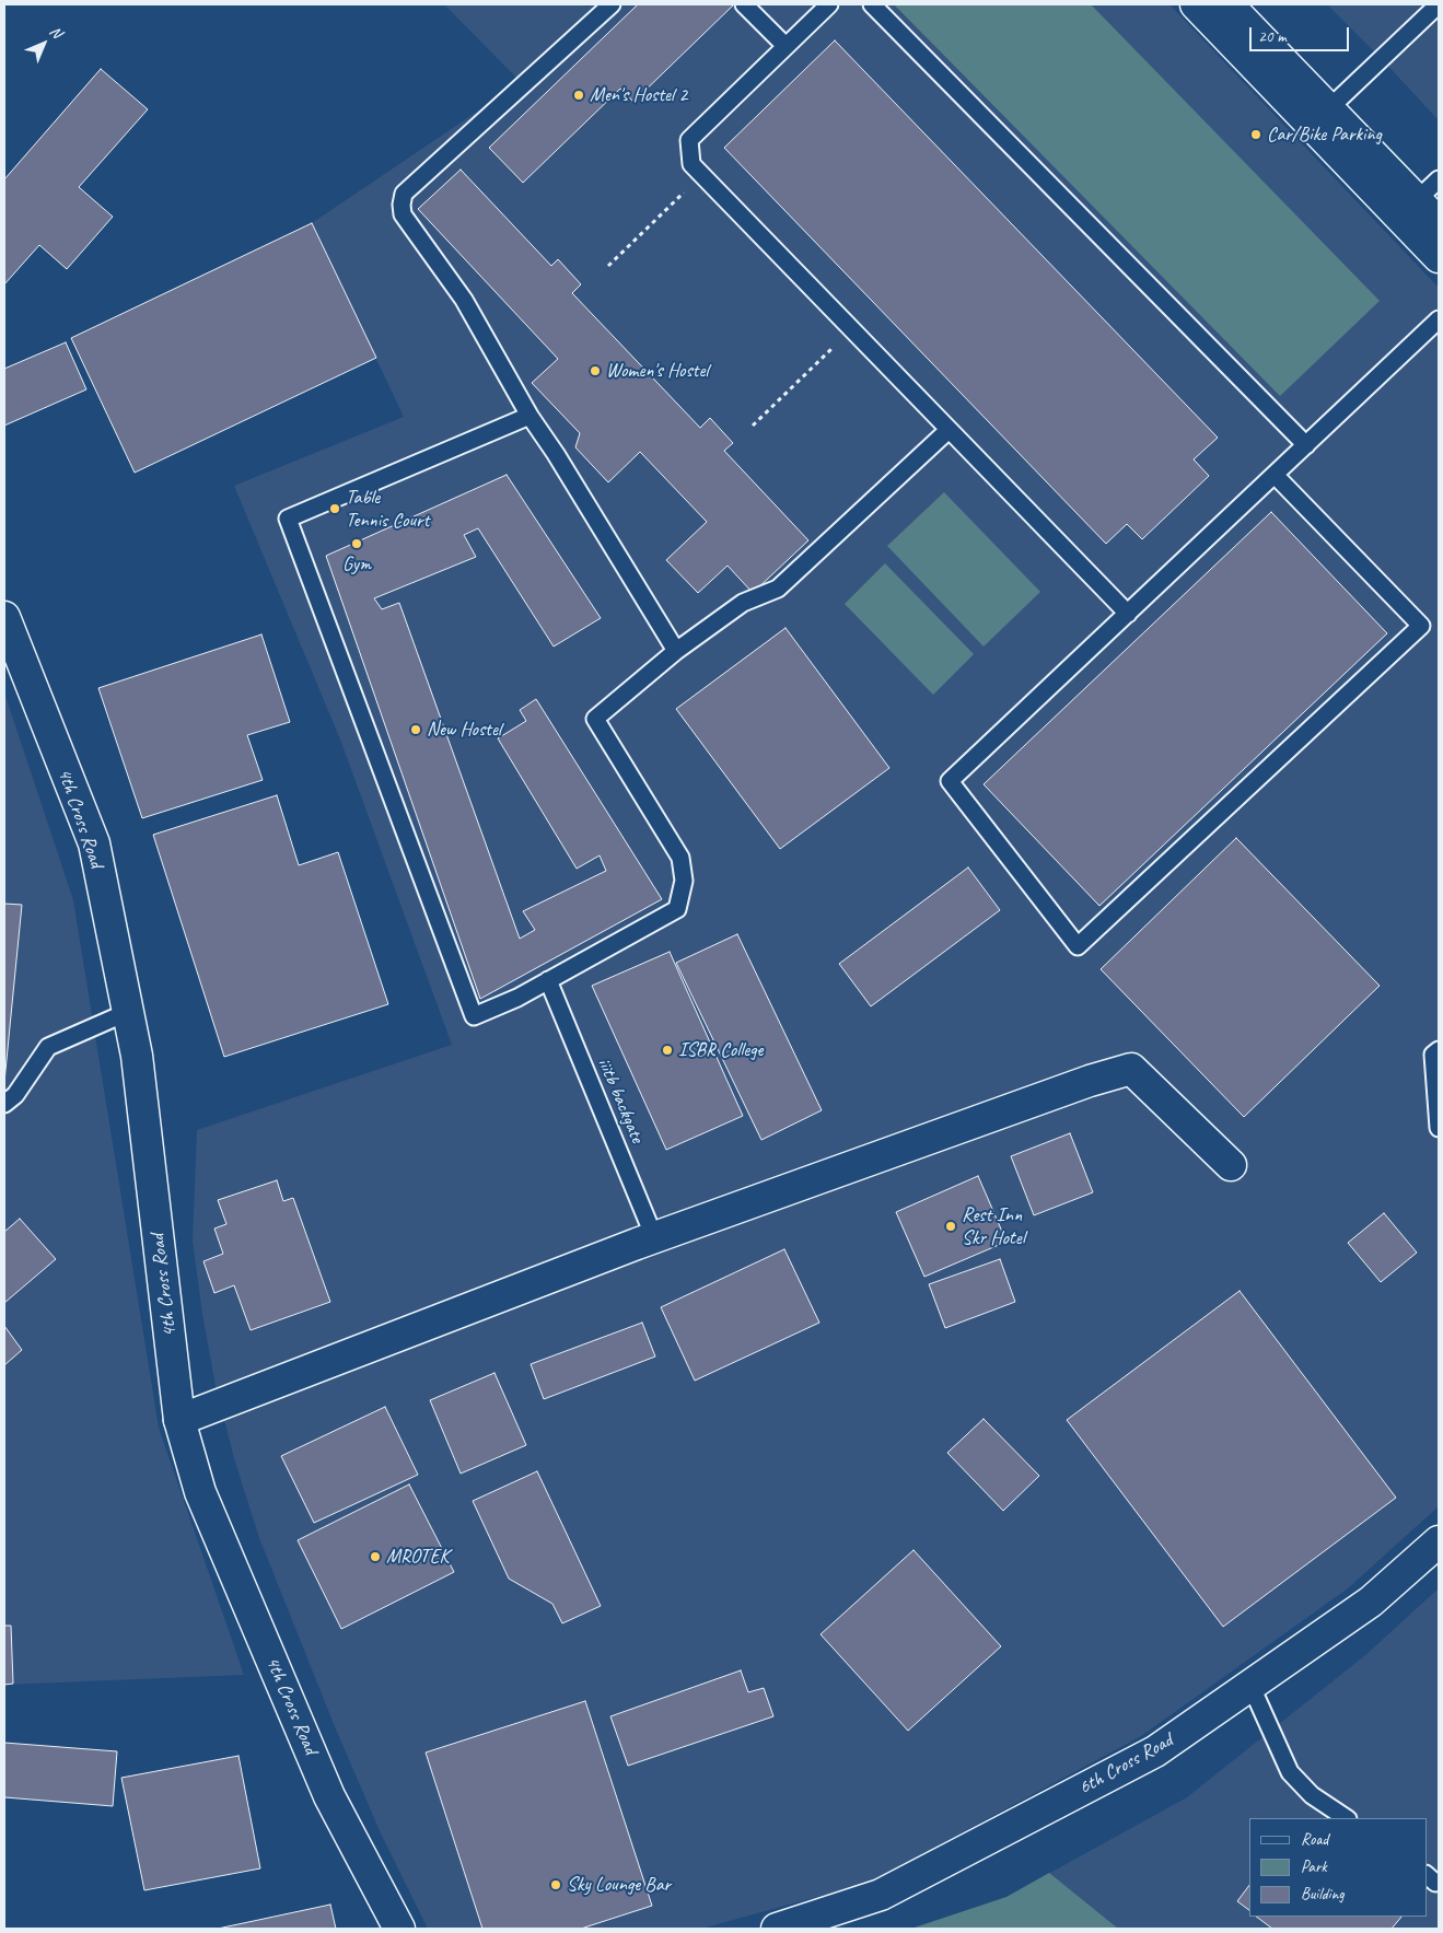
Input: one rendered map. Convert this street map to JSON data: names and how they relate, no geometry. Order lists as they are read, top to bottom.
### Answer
{
  "streets": {
    "street": ["4th Cross Road", "6th Cross Road"],
    "lane": ["iiitb backgate"]
  },
  "places": [
    "Men's Hostel 2",
    "Car/Bike Parking",
    "Women's Hostel",
    "Table Tennis Court",
    "Gym",
    "New Hostel",
    "ISBR College",
    "Rest Inn Skr Hotel",
    "MROTEK",
    "Sky Lounge Bar"
  ],
  "legend": ["Road", "Park", "Building"],
  "scale_bar": "20 m",
  "north": "top right"
}
